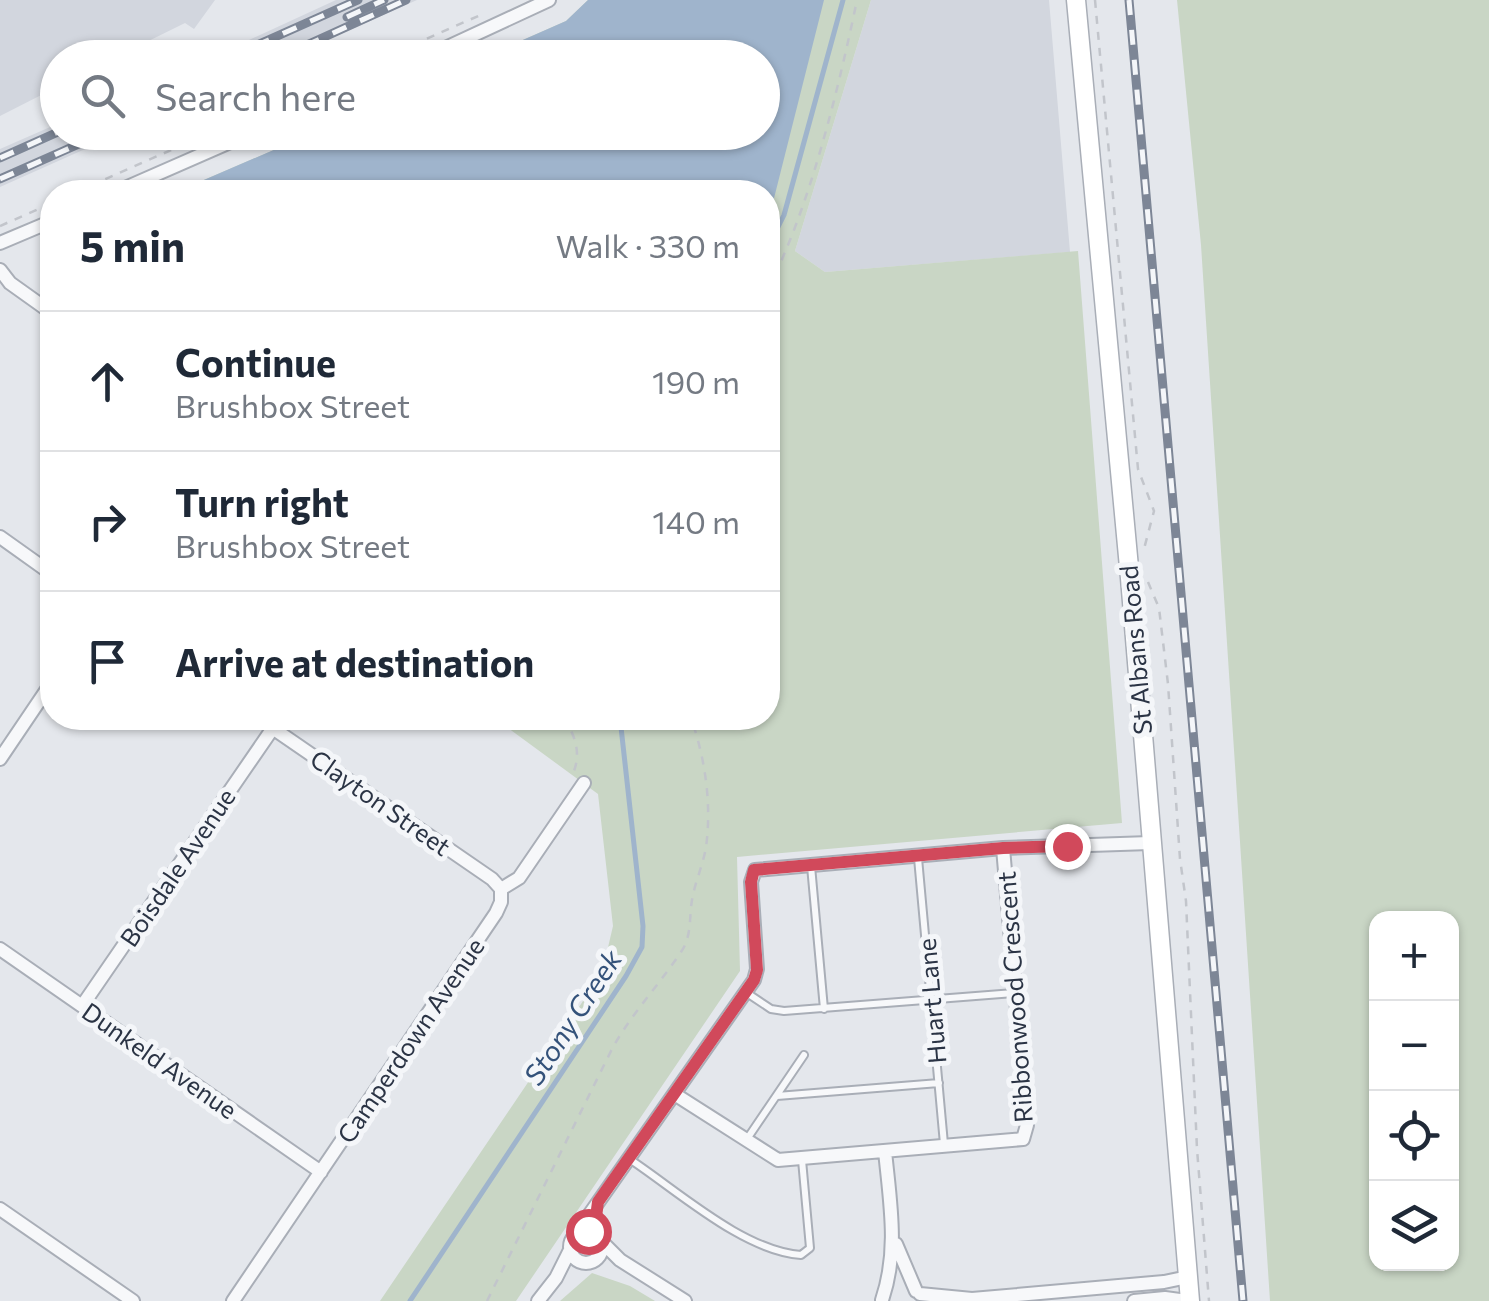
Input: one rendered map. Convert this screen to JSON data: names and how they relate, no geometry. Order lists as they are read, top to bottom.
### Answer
{
  "streets": {
    "main road": ["St Albans Road"],
    "street": [
      "Clayton Street",
      "Boisdale Avenue",
      "Ribbonwood Crescent",
      "Camperdown Avenue",
      "Dunkeld Avenue"
    ],
    "lane": ["Huart Lane"]
  },
  "crossings": [
    ["Clayton Street", "Camperdown Avenue"],
    ["Boisdale Avenue", "Dunkeld Avenue"],
    ["Ribbonwood Crescent", "Huart Lane"],
    ["Camperdown Avenue", "Dunkeld Avenue"]
  ],
  "water": ["Stony Creek"],
  "page": {
    "search": "Search here",
    "heading": ["5 min", "Walk · 330 m"],
    "list": [
      ["Continue", "Brushbox Street", "190 m"],
      ["Turn right", "Brushbox Street", "140 m"],
      "Arrive at destination"
    ],
    "map_buttons": ["+", "−"]
  }
}
